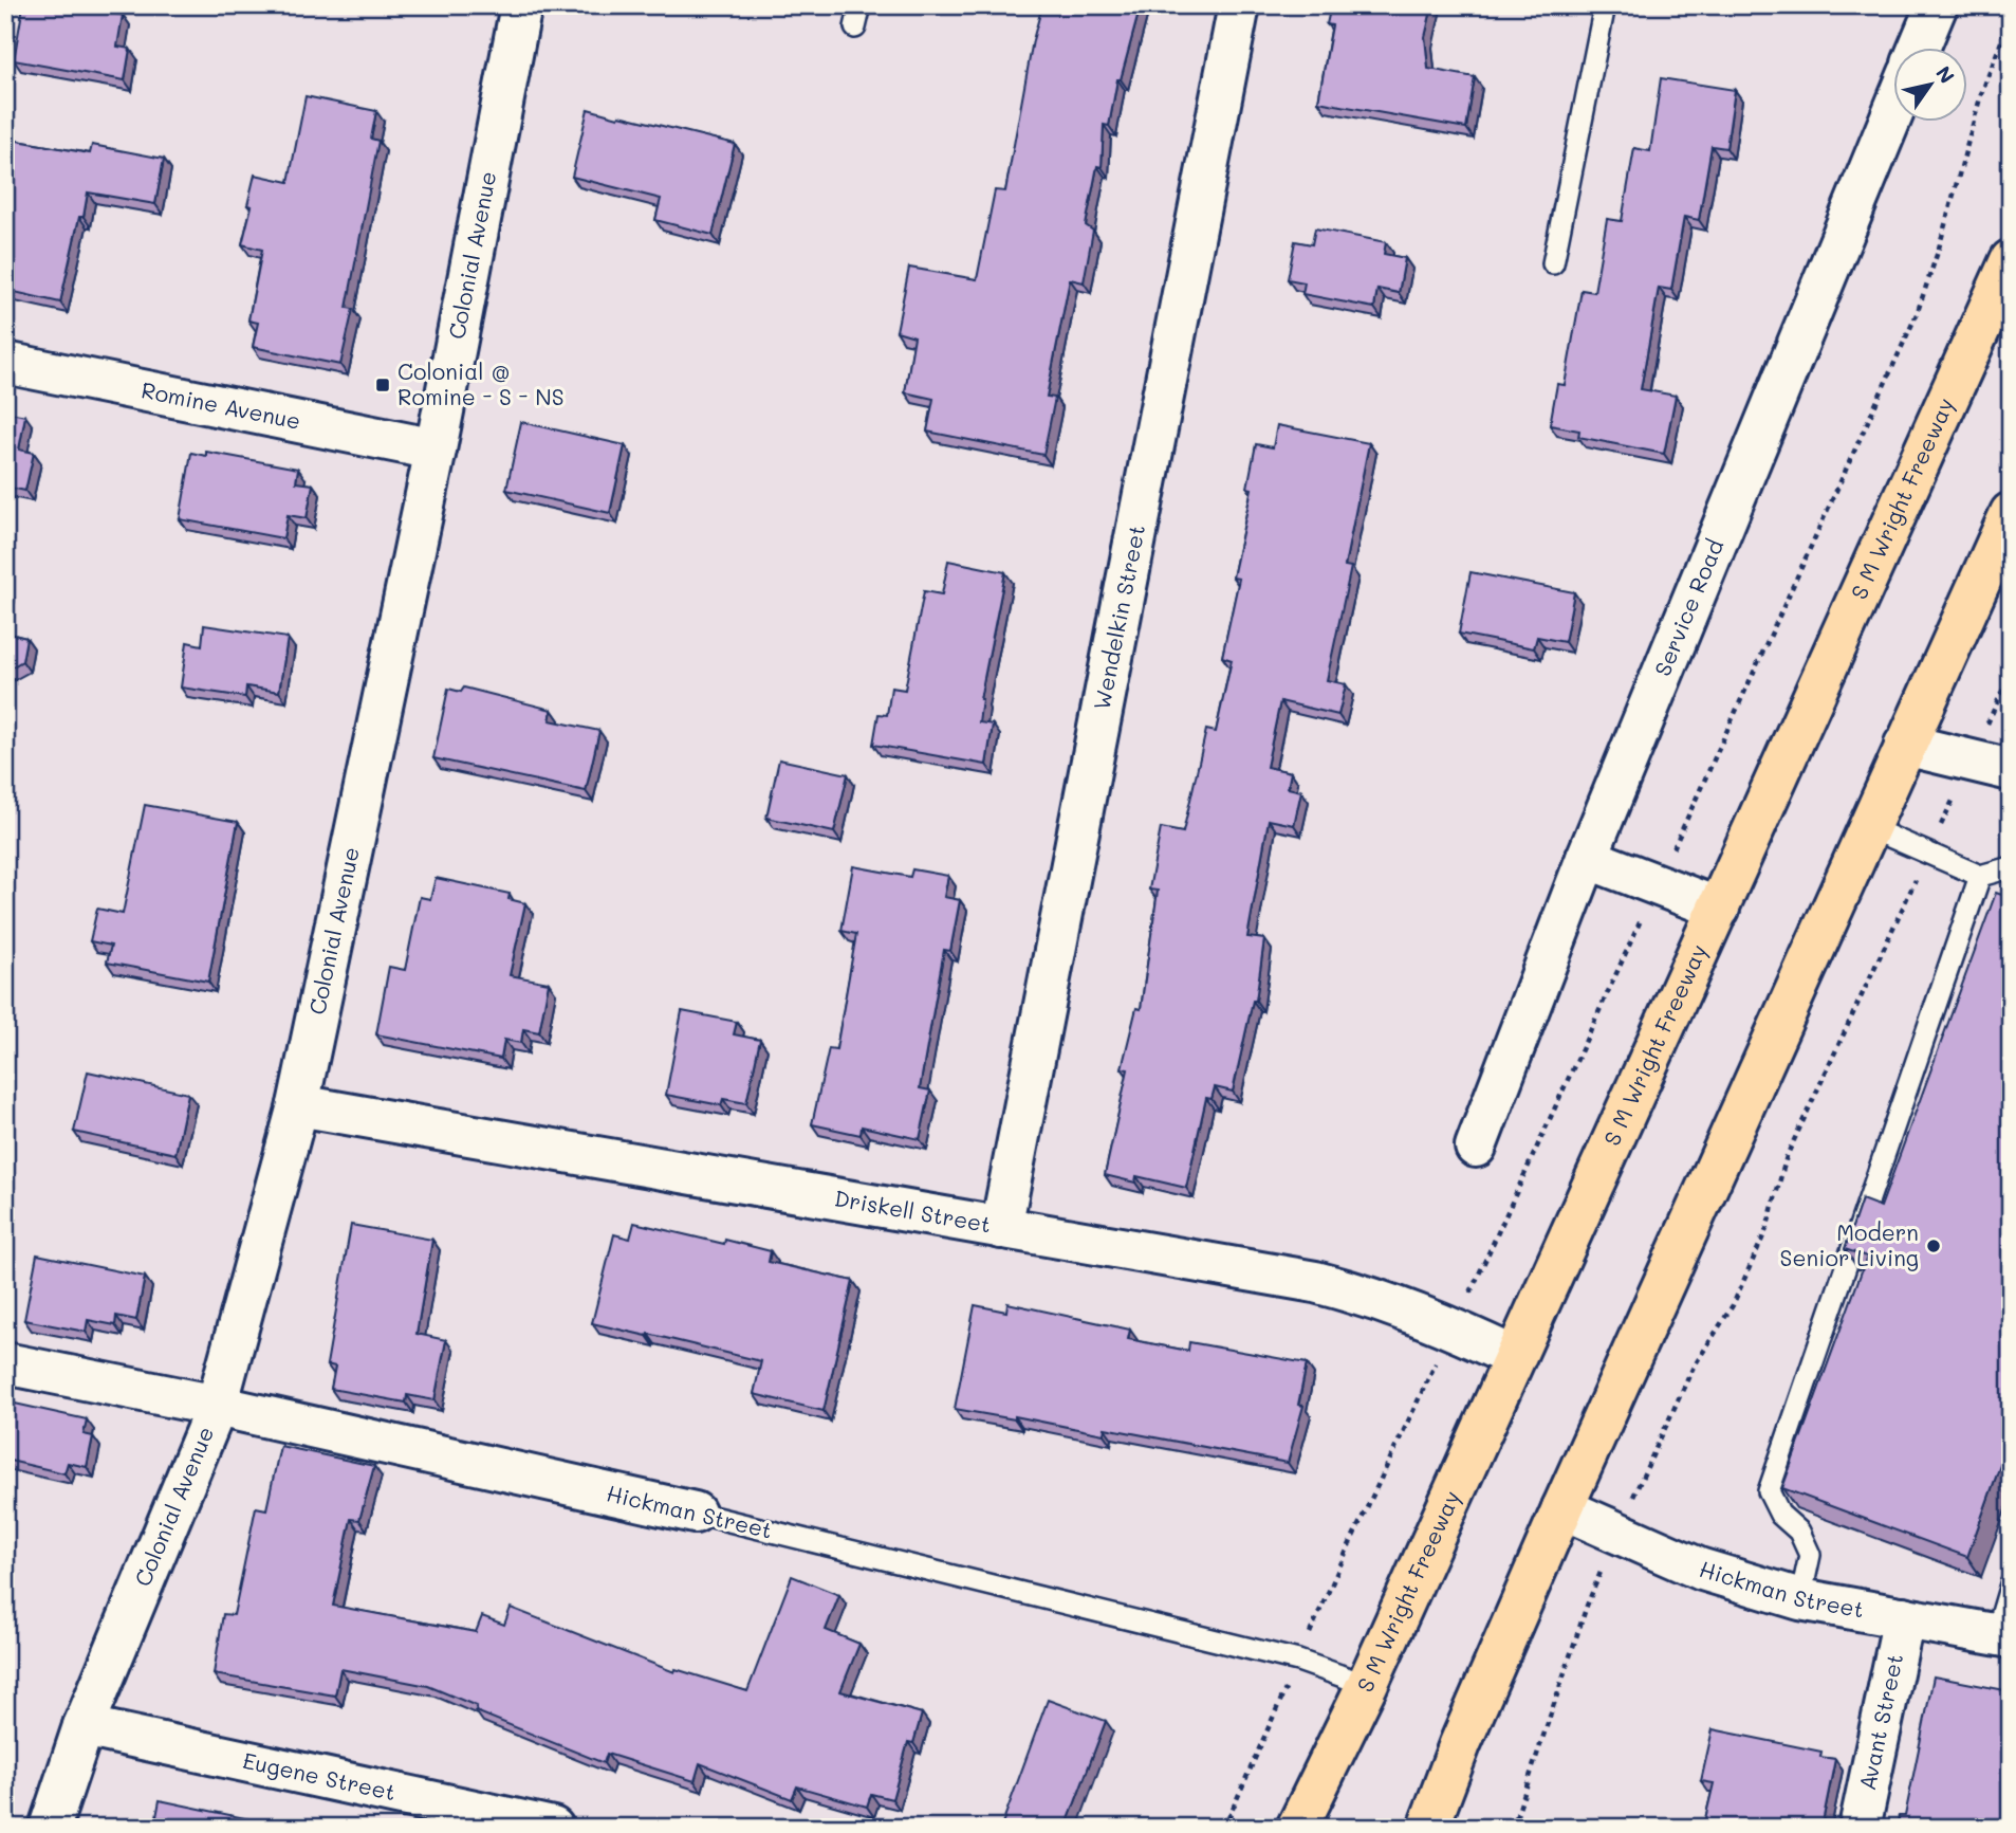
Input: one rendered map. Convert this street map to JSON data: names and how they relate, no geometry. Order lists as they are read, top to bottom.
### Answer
{
  "streets": {
    "main road": ["S M Wright Freeway"],
    "street": [
      "Colonial Avenue",
      "Romine Avenue",
      "Service Road",
      "Wendelkin Street",
      "Driskell Street",
      "Hickman Street",
      "Avant Street",
      "Eugene Street"
    ]
  },
  "crossings": [
    ["Colonial Avenue", "Romine Avenue"],
    ["Colonial Avenue", "Driskell Street"],
    ["Colonial Avenue", "Hickman Street"],
    ["Colonial Avenue", "Eugene Street"],
    ["S M Wright Freeway", "Driskell Street"],
    ["S M Wright Freeway", "Hickman Street"],
    ["Wendelkin Street", "Driskell Street"],
    ["Hickman Street", "Avant Street"]
  ],
  "places": {
    "transit": ["Colonial @ Romine - S - NS"],
    "other": ["Modern Senior Living"]
  },
  "north": "top right"
}
